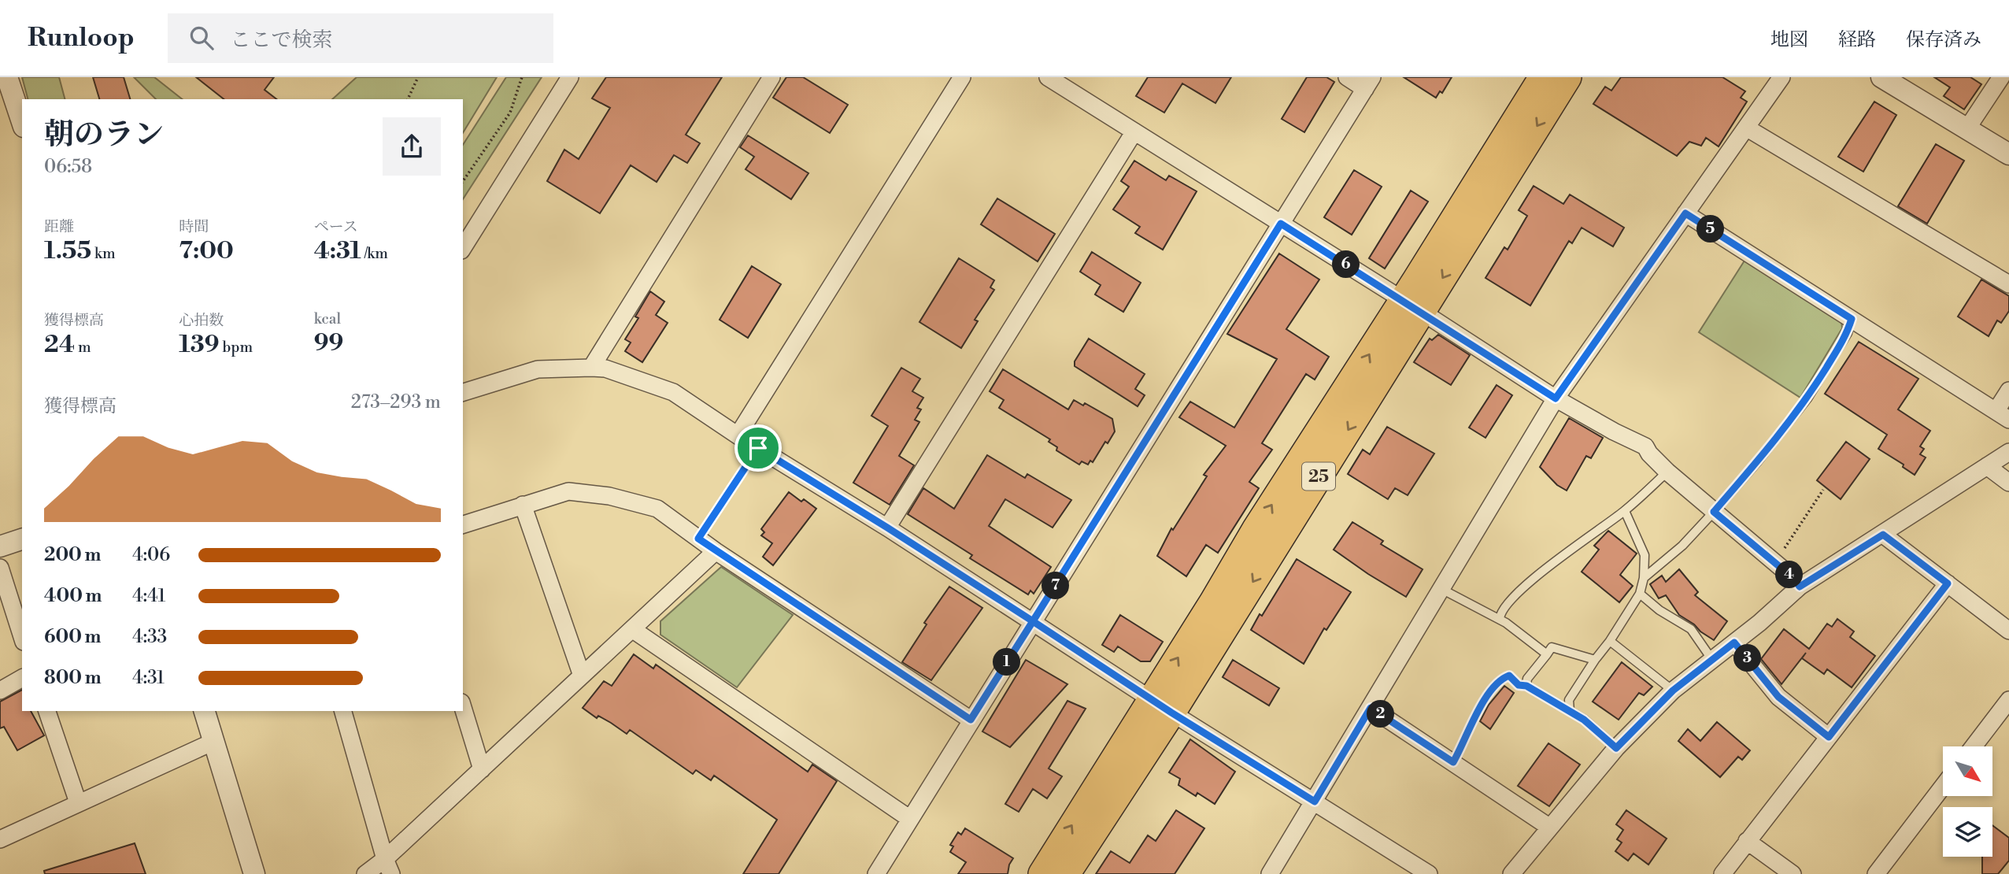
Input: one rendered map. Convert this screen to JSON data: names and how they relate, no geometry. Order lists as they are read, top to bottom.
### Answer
{
  "streets": {
    "main road": ["25"]
  },
  "north": "bottom right",
  "page": {
    "header": "Runloop",
    "search": "ここで検索",
    "nav": ["地図", "経路", "保存済み"],
    "heading": ["朝のラン", "06:58"],
    "stats": [
      ["距離", "1.55 km"],
      ["時間", "7:00"],
      ["ペース", "4:31 /km"],
      ["獲得標高", "24 m"],
      ["心拍数", "139 bpm"],
      ["kcal", "99"]
    ],
    "pins": [
      "5",
      "6",
      "4",
      "7",
      "3",
      "1",
      "2"
    ],
    "chart": ["獲得標高", "273–293 m"],
    "list": [
      {
        "name": "200 m",
        "note": "4:06"
      },
      {
        "name": "400 m",
        "note": "4:41"
      },
      {
        "name": "600 m",
        "note": "4:33"
      },
      {
        "name": "800 m",
        "note": "4:31"
      }
    ]
  }
}
